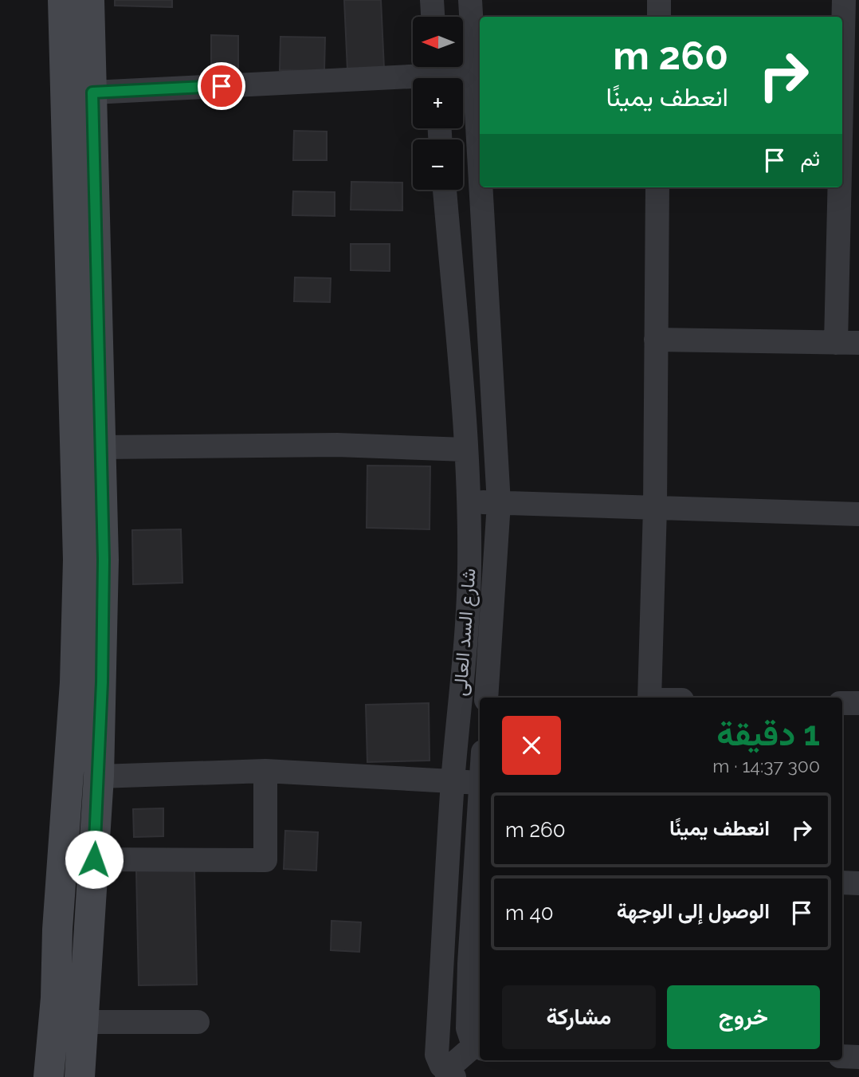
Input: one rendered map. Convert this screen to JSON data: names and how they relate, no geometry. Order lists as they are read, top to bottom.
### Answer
{
  "streets": {
    "street": ["شارع السد العالى"]
  },
  "north": "left",
  "page": {
    "map_buttons": ["+", "−"],
    "turn": ["260 m", "انعطف يمينًا"],
    "then": "ثم",
    "heading": ["1 دقيقة", "300 m · 14:37"],
    "list": [
      {
        "name": "انعطف يمينًا",
        "value": "260 m"
      },
      {
        "name": "الوصول إلى الوجهة",
        "value": "40 m"
      }
    ],
    "buttons": ["خروج", "مشاركة"]
  }
}
